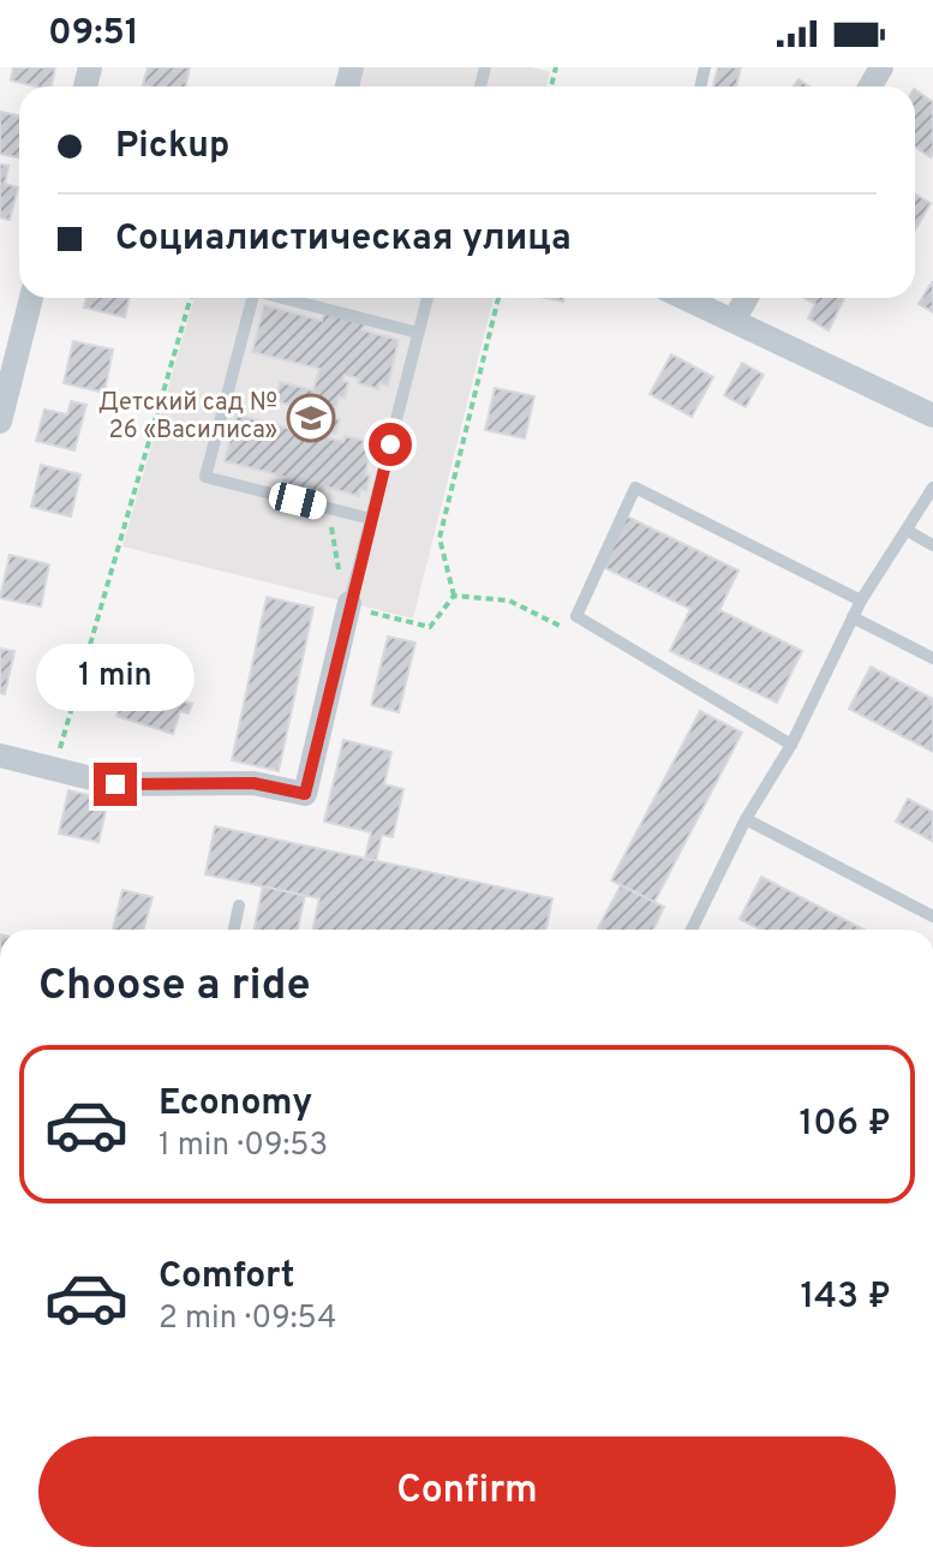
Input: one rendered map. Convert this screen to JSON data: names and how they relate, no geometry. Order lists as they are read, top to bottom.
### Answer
{
  "places": {
    "school or university": ["Детский сад № 26 «Василиса»"]
  },
  "page": {
    "status": "09:51",
    "banner": ["Pickup", "Социалистическая улица"],
    "bubble": "1 min",
    "heading": "Choose a ride",
    "list": [
      {
        "name": "Economy",
        "note": "1 min · 09:53",
        "value": "106 ₽"
      },
      {
        "name": "Comfort",
        "note": "2 min · 09:54",
        "value": "143 ₽"
      }
    ],
    "buttons": "Confirm"
  }
}
